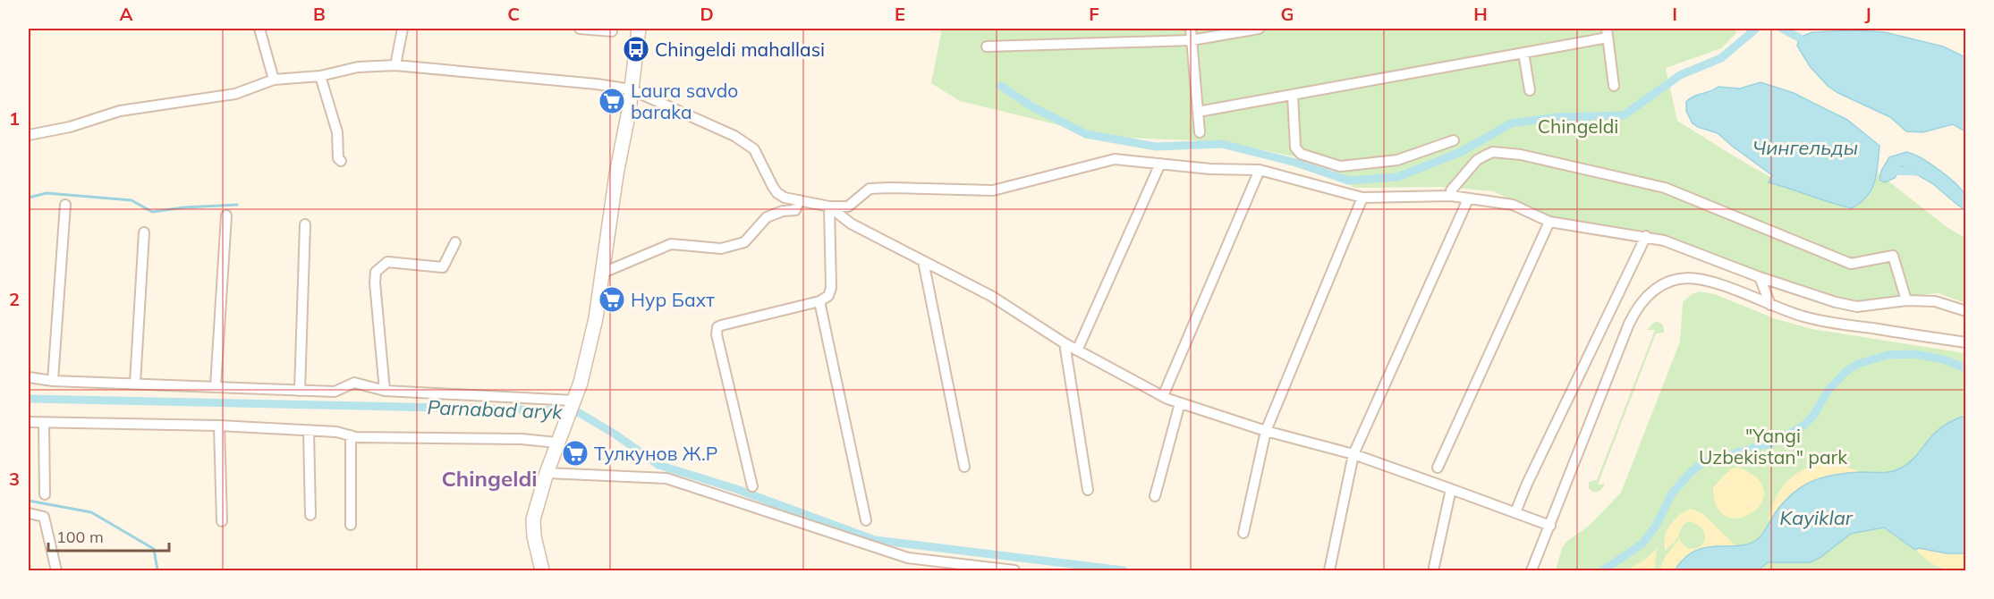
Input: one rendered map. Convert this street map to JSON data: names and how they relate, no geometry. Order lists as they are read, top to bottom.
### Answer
{
  "districts": ["Chingeldi"],
  "water": ["Чингельды", "Parnabad aryk", "Kayiklar"],
  "parks": ["Chingeldi", "\"Yangi Uzbekistan\" park"],
  "places": {
    "bus stop": ["Chingeldi mahallasi"],
    "supermarket": ["Laura savdo baraka", "Нур Бахт", "Тулкунов Ж.Р"]
  },
  "scale_bar": "100 m",
  "grid": {
    "columns": [
      "A",
      "B",
      "C",
      "D",
      "E",
      "F",
      "G",
      "H",
      "I",
      "J"
    ],
    "rows": ["1", "2", "3"]
  }
}
